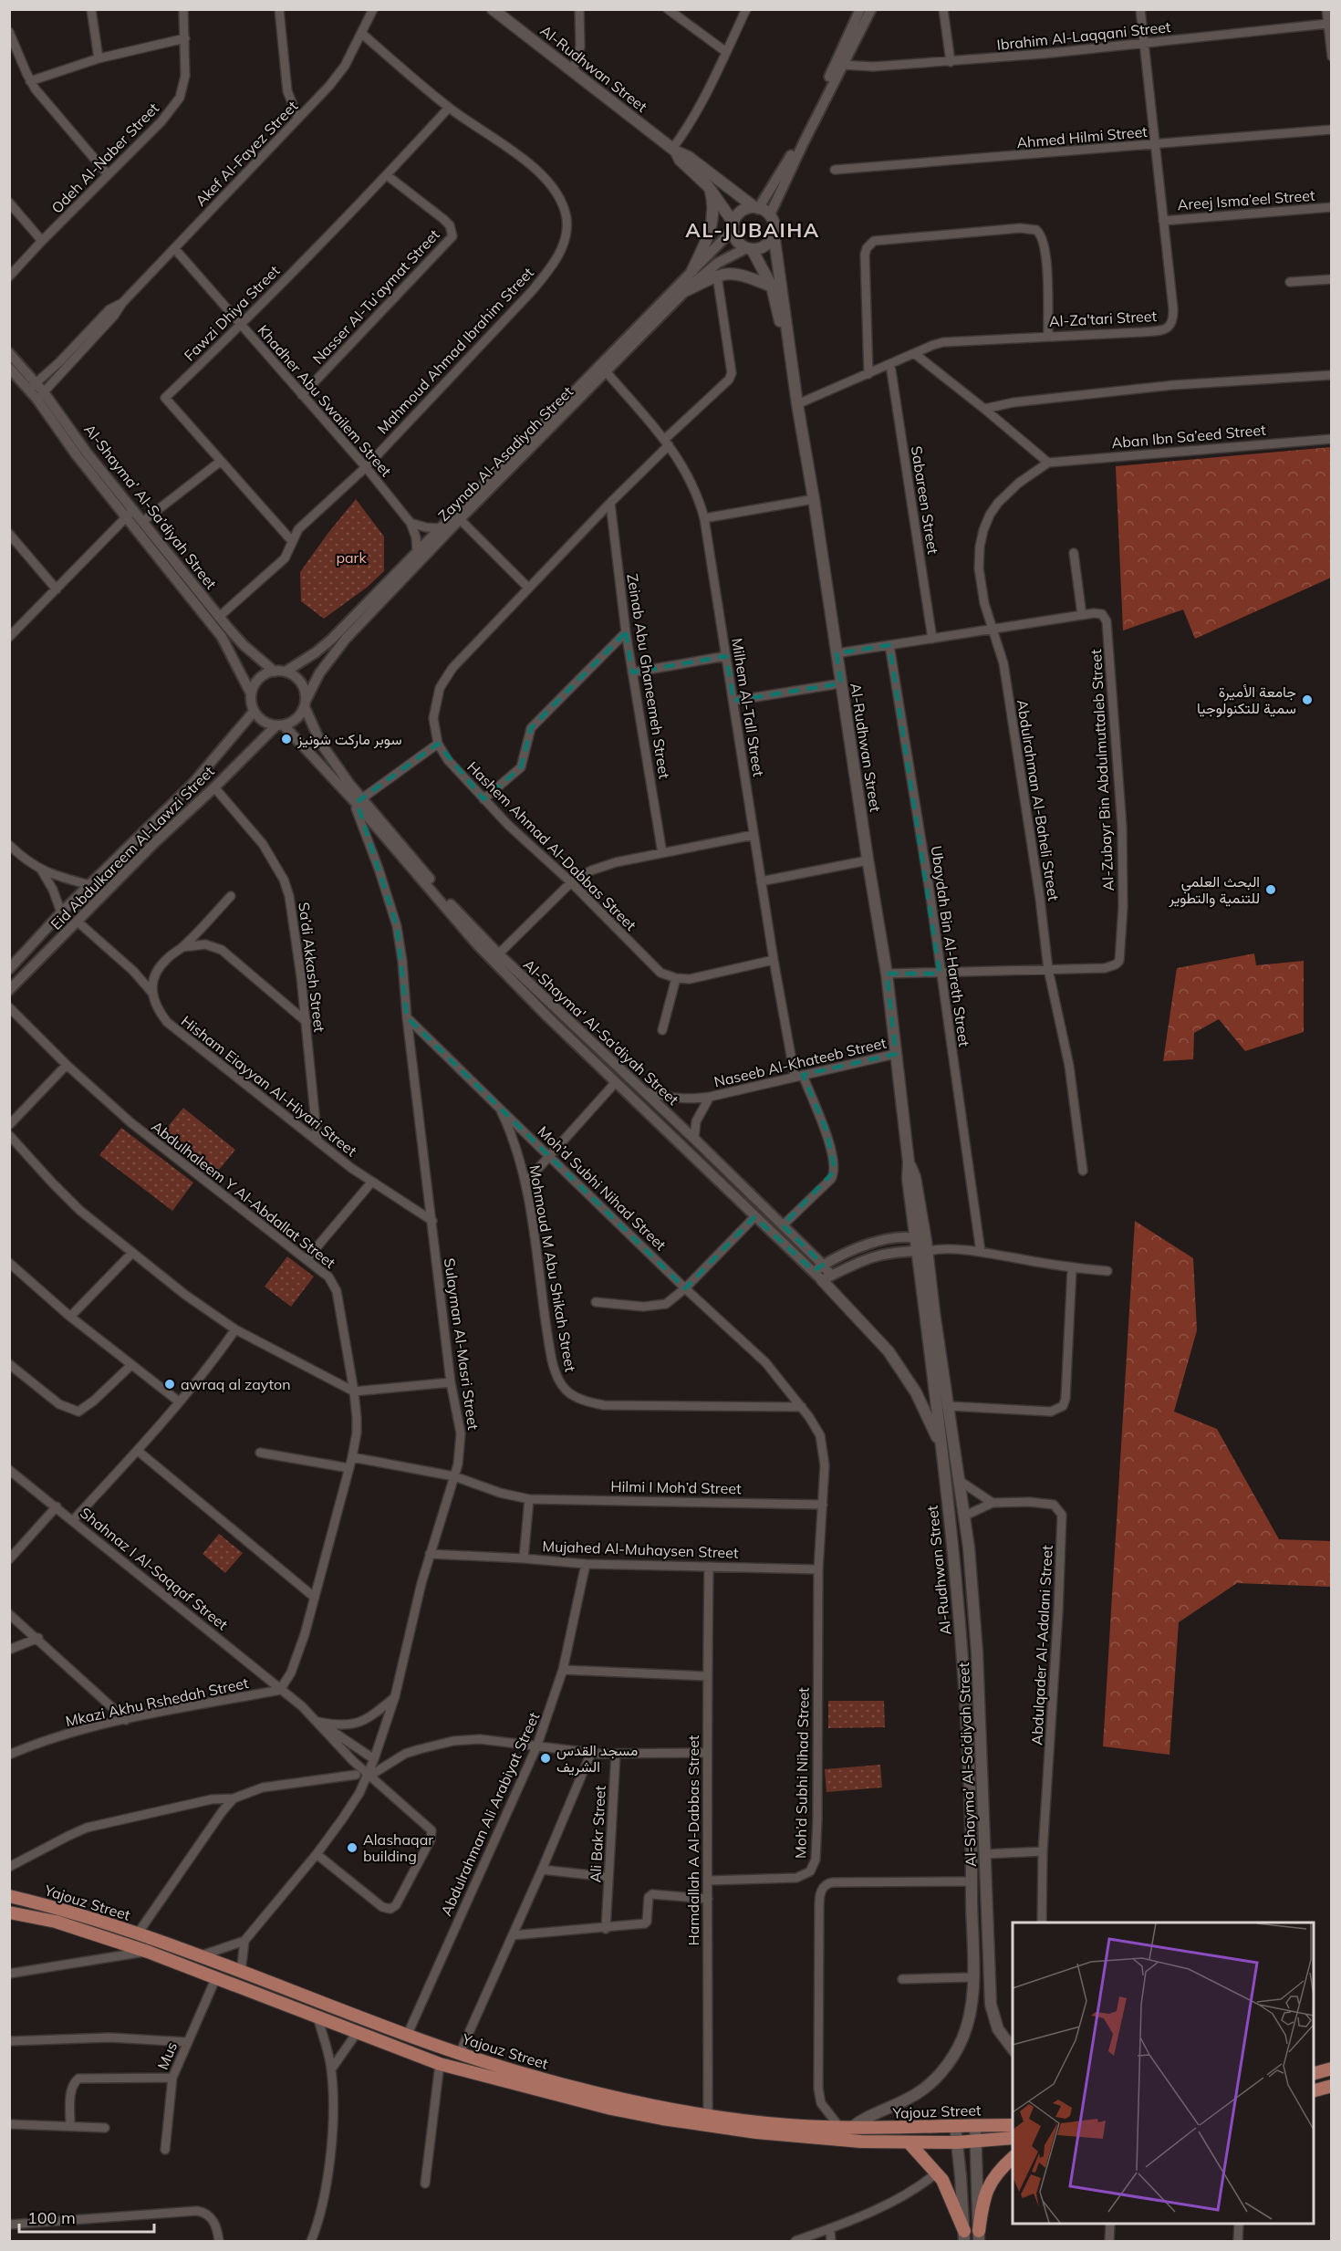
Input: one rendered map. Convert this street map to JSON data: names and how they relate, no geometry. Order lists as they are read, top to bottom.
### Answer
{
  "streets": {
    "main road": ["Al-Rudhwan Street", "Al-Shayma’ Al-Sa’diyah Street", "Yajouz Street"],
    "street": [
      "Ibrahim Al-Laqqani Street",
      "Ahmed Hilmi Street",
      "Akef Al-Fayez Street",
      "Odeh Al-Naber Street",
      "Areej Isma’eel Street",
      "Nasser Al-Tu’aymat Street",
      "Fawzi Dhiya Street",
      "Al-Za'tari Street",
      "Mahmoud Ahmad Ibrahim Street",
      "Khadher Abu Swailem Street",
      "Aban Ibn Sa’eed Street",
      "Zaynab Al-Asadiyah Street",
      "Sabareen Street",
      "Zeinab Abu Ghaneemeh Street",
      "Milhem Al-Tall Street",
      "Al-Zubayr Bin Abdulmuttaleb Street",
      "Abdulrahman Al-Baheli Street",
      "Hashem Ahmad Al-Dabbas Street",
      "Eid Abdulkareem Al-Lawzi Street",
      "Ubaydah Bin Al-Hareth Street",
      "Sa’di Akkash Street",
      "Al-Shayma' Al-Sa'diyah Street",
      "Naseeb Al-Khateeb Street",
      "Hisham Eiayyan Al-Hiyari Street",
      "Moh’d Subhi Nihad Street",
      "Abdulhaleem Y Al-Abdallat Street",
      "Mohmoud M Abu Shikah Street",
      "Sulayman Al-Masri Street",
      "Hilmi I Moh’d Street",
      "Mujahed Al-Muhaysen Street",
      "Shahnaz I Al-Saqqaf Street",
      "Abdulqader Al-Adalani Street",
      "Mkazi Akhu Rshedah Street",
      "Abdulrahman Ali Arabiyat Street",
      "Ali Bakr Street",
      "Hamdallah A Al-Dabbas Street",
      "Mus"
    ]
  },
  "crossings": [
    ["Ibrahim Al-Laqqani Street", "Al-Za'tari Street"],
    ["Al-Rudhwan Street", "Al-Za'tari Street"],
    ["Al-Rudhwan Street", "Zaynab Al-Asadiyah Street"],
    ["Al-Rudhwan Street", "Al-Shayma’ Al-Sa’diyah Street"],
    ["Al-Rudhwan Street", "Al-Zubayr Bin Abdulmuttaleb Street"],
    ["Al-Rudhwan Street", "Naseeb Al-Khateeb Street"],
    ["Ahmed Hilmi Street", "Al-Za'tari Street"],
    ["Akef Al-Fayez Street", "Mahmoud Ahmad Ibrahim Street"],
    ["Akef Al-Fayez Street", "Khadher Abu Swailem Street"],
    ["Akef Al-Fayez Street", "Al-Shayma’ Al-Sa’diyah Street"],
    ["Areej Isma’eel Street", "Al-Za'tari Street"],
    ["Nasser Al-Tu’aymat Street", "Fawzi Dhiya Street"],
    ["Nasser Al-Tu’aymat Street", "Khadher Abu Swailem Street"],
    ["Fawzi Dhiya Street", "Mahmoud Ahmad Ibrahim Street"],
    ["Fawzi Dhiya Street", "Khadher Abu Swailem Street"],
    ["Al-Za'tari Street", "Sabareen Street"],
    ["Mahmoud Ahmad Ibrahim Street", "Khadher Abu Swailem Street"],
    ["Mahmoud Ahmad Ibrahim Street", "Al-Shayma’ Al-Sa’diyah Street"],
    ["Khadher Abu Swailem Street", "Zaynab Al-Asadiyah Street"],
    ["Aban Ibn Sa’eed Street", "Abdulrahman Al-Baheli Street"],
    ["Zaynab Al-Asadiyah Street", "Al-Shayma’ Al-Sa’diyah Street"],
    ["Zaynab Al-Asadiyah Street", "Milhem Al-Tall Street"],
    ["Zaynab Al-Asadiyah Street", "Eid Abdulkareem Al-Lawzi Street"],
    ["Sabareen Street", "Al-Zubayr Bin Abdulmuttaleb Street"],
    ["Al-Shayma’ Al-Sa’diyah Street", "Eid Abdulkareem Al-Lawzi Street"],
    ["Al-Shayma’ Al-Sa’diyah Street", "Abdulqader Al-Adalani Street"],
    ["Zeinab Abu Ghaneemeh Street", "Hashem Ahmad Al-Dabbas Street"],
    ["Milhem Al-Tall Street", "Hashem Ahmad Al-Dabbas Street"],
    ["Milhem Al-Tall Street", "Al-Shayma' Al-Sa'diyah Street"],
    ["Milhem Al-Tall Street", "Naseeb Al-Khateeb Street"],
    ["Al-Zubayr Bin Abdulmuttaleb Street", "Abdulrahman Al-Baheli Street"],
    ["Al-Zubayr Bin Abdulmuttaleb Street", "Ubaydah Bin Al-Hareth Street"],
    ["Eid Abdulkareem Al-Lawzi Street", "Sa’di Akkash Street"],
    ["Eid Abdulkareem Al-Lawzi Street", "Hisham Eiayyan Al-Hiyari Street"],
    ["Sa’di Akkash Street", "Hisham Eiayyan Al-Hiyari Street"],
    ["Al-Shayma' Al-Sa'diyah Street", "Naseeb Al-Khateeb Street"],
    ["Al-Shayma' Al-Sa'diyah Street", "Sulayman Al-Masri Street"],
    ["Hisham Eiayyan Al-Hiyari Street", "Sulayman Al-Masri Street"],
    ["Moh’d Subhi Nihad Street", "Mohmoud M Abu Shikah Street"],
    ["Moh’d Subhi Nihad Street", "Hilmi I Moh’d Street"],
    ["Moh’d Subhi Nihad Street", "Mujahed Al-Muhaysen Street"],
    ["Moh’d Subhi Nihad Street", "Hamdallah A Al-Dabbas Street"],
    ["Abdulhaleem Y Al-Abdallat Street", "Hilmi I Moh’d Street"],
    ["Abdulhaleem Y Al-Abdallat Street", "Shahnaz I Al-Saqqaf Street"],
    ["Abdulhaleem Y Al-Abdallat Street", "Mkazi Akhu Rshedah Street"],
    ["Mohmoud M Abu Shikah Street", "Sulayman Al-Masri Street"],
    ["Sulayman Al-Masri Street", "Hilmi I Moh’d Street"],
    ["Sulayman Al-Masri Street", "Mujahed Al-Muhaysen Street"],
    ["Mujahed Al-Muhaysen Street", "Abdulrahman Ali Arabiyat Street"],
    ["Mujahed Al-Muhaysen Street", "Hamdallah A Al-Dabbas Street"],
    ["Shahnaz I Al-Saqqaf Street", "Mkazi Akhu Rshedah Street"],
    ["Abdulrahman Ali Arabiyat Street", "Yajouz Street"],
    ["Hamdallah A Al-Dabbas Street", "Yajouz Street"],
    ["Yajouz Street", "Mus"]
  ],
  "districts": ["AL-JUBAIHA"],
  "parks": ["park"],
  "places": [
    "جامعة الأميرة سمية للتكنولوجيا",
    "سوبر ماركت شونيز",
    "البحث العلمي للتنمية والتطوير",
    "awraq al zayton",
    "مسجد القدس الشريف",
    "Alashaqar building"
  ],
  "scale_bar": "100 m"
}
